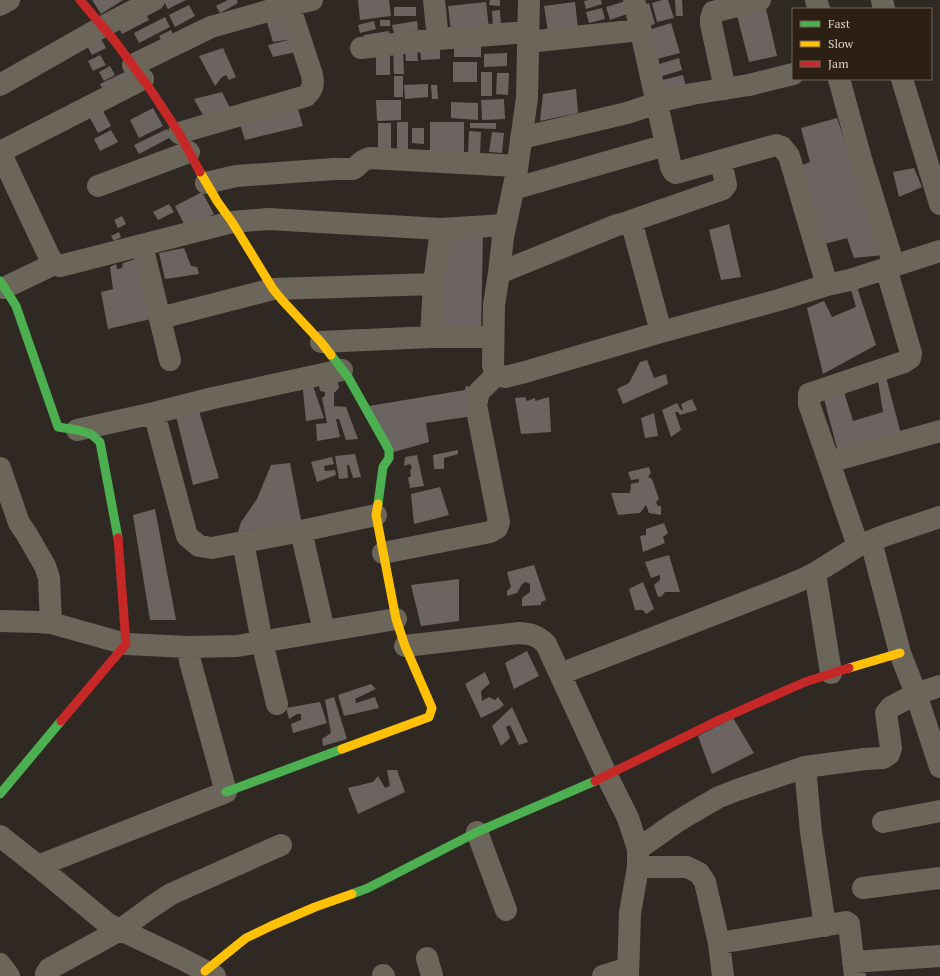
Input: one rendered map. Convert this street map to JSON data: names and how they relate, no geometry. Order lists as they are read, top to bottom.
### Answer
{
  "legend": ["Fast", "Slow", "Jam"]
}
